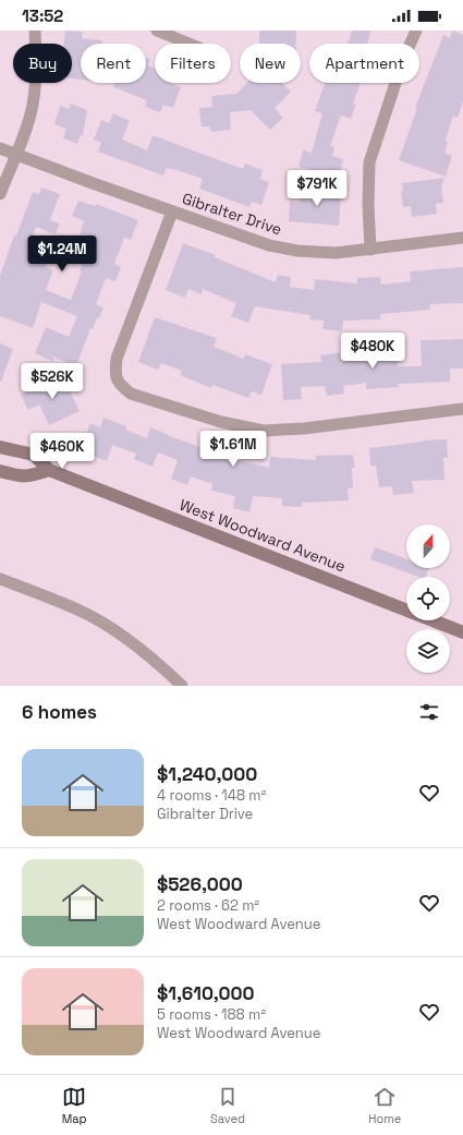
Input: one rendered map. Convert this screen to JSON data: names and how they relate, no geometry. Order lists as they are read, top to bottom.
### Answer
{
  "streets": {
    "street": ["Gibralter Drive", "West Woodward Avenue"]
  },
  "north": "top",
  "page": {
    "status": "13:52",
    "chip": [
      "Buy",
      "Rent",
      "Filters",
      "New",
      "Apartment"
    ],
    "price": [
      "$791K",
      "$1.24M",
      "$480K",
      "$526K",
      "$1.61M",
      "$460K"
    ],
    "heading": "6 homes",
    "list": [
      {
        "name": "$1,240,000",
        "note": "4 rooms · 148 m² · Gibralter Drive"
      },
      {
        "name": "$526,000",
        "note": "2 rooms · 62 m² · West Woodward Avenue"
      },
      {
        "name": "$1,610,000",
        "note": "5 rooms · 188 m² · West Woodward Avenue"
      }
    ],
    "tabs": ["Map", "Saved", "Home"]
  }
}
